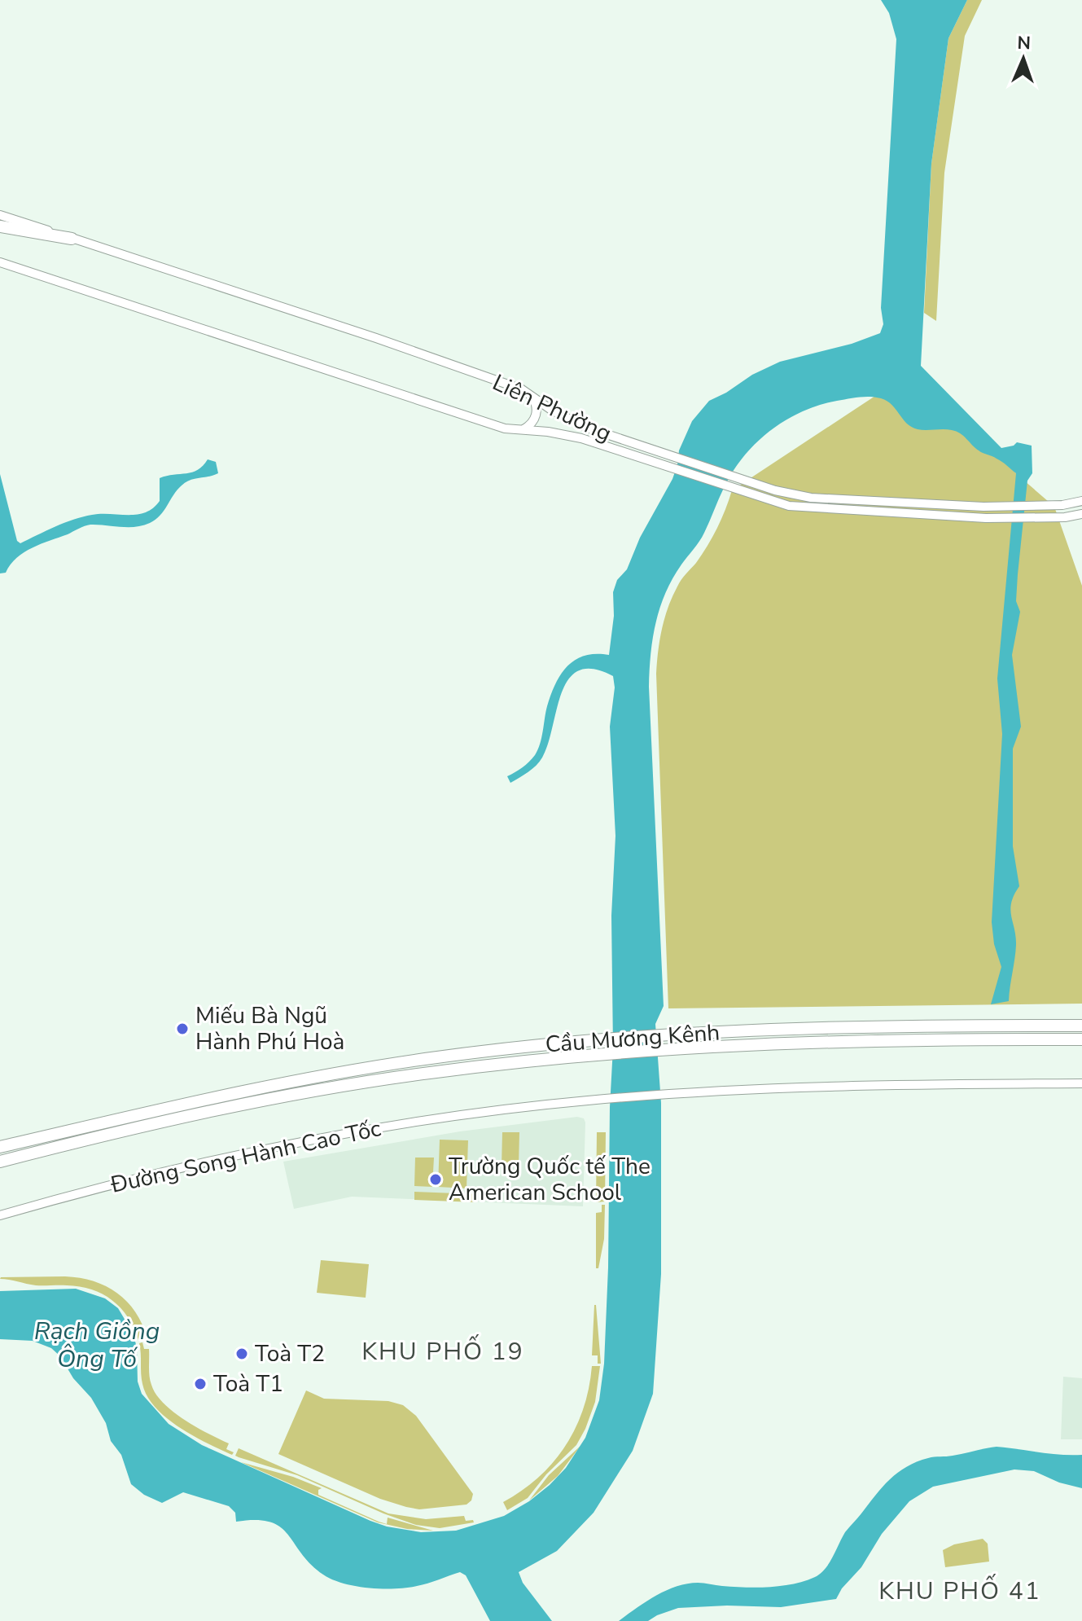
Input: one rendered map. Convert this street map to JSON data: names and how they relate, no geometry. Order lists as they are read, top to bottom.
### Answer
{
  "streets": {
    "highway": ["Cầu Mương Kênh"],
    "street": ["Liên Phường", "Đường Song Hành Cao Tốc"]
  },
  "districts": ["KHU PHỐ 19", "KHU PHỐ 41"],
  "water": ["Rạch Giồng Ông Tố"],
  "places": [
    "Miếu Bà Ngũ Hành Phú Hoà",
    "Trường Quốc tế The American School",
    "Toà T2",
    "Toà T1"
  ],
  "north": "top"
}
